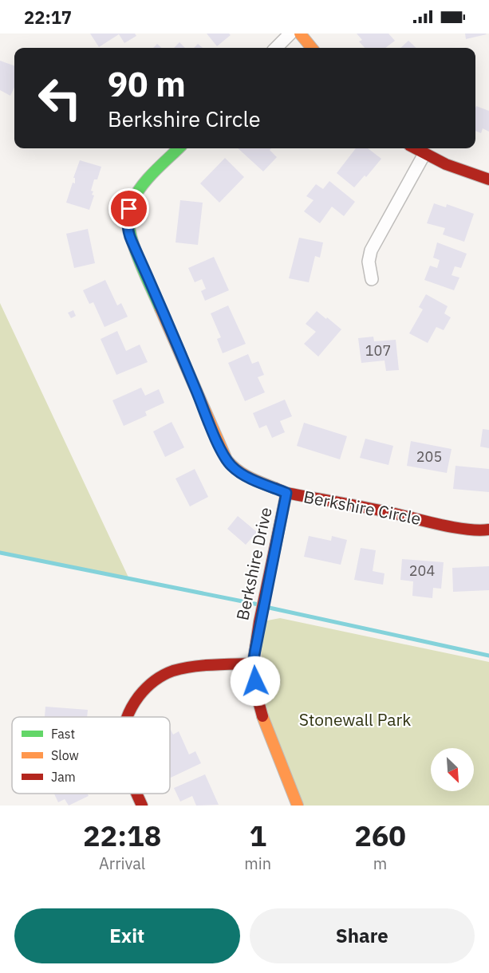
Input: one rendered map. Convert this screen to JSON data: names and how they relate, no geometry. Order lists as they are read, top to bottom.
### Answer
{
  "streets": {
    "street": ["Berkshire Circle", "Berkshire Drive"]
  },
  "crossings": [
    ["Berkshire Circle", "Berkshire Drive"]
  ],
  "parks": ["Stonewall Park"],
  "house_numbers": ["107", "205", "204"],
  "legend": ["Fast", "Slow", "Jam"],
  "north": "bottom right",
  "page": {
    "status": "22:17",
    "turn": ["90 m", "Berkshire Circle"],
    "eta": [
      "22:18",
      "Arrival",
      "1",
      "min",
      "260",
      "m"
    ],
    "buttons": ["Exit", "Share"]
  }
}
